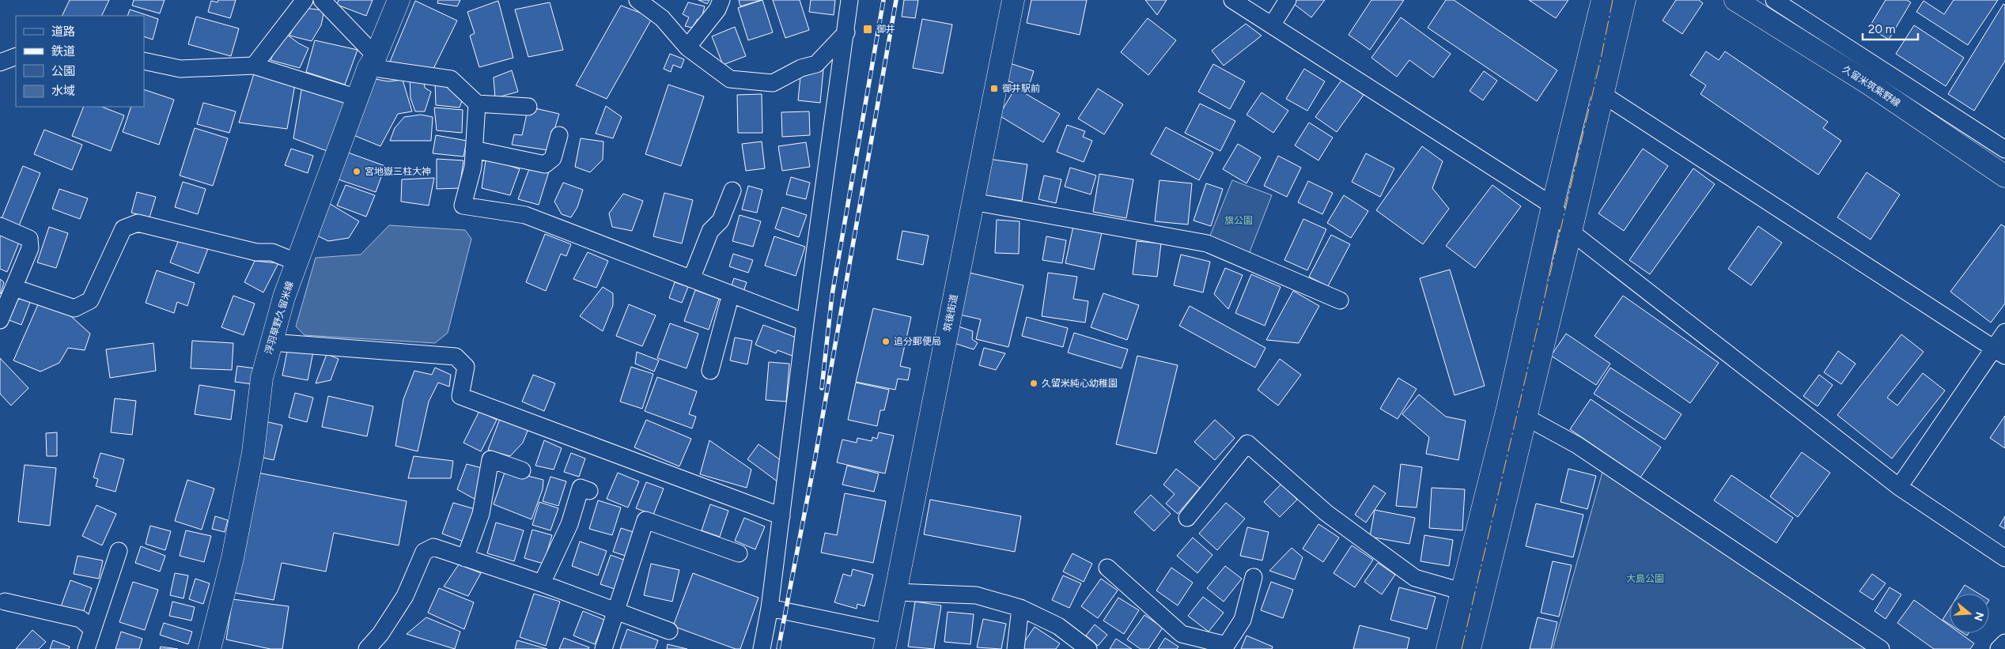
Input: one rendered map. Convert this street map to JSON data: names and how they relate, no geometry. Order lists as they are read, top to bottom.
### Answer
{
  "streets": {
    "street": ["久留米筑紫野線", "筑後街道", "浮羽草野久留米線"]
  },
  "parks": ["旗公園", "大島公園"],
  "places": {
    "transit": ["御井", "御井駅前"],
    "other": ["宮地嶽三柱大神", "追分郵便局", "久留米純心幼稚園"]
  },
  "legend": [
    "道路",
    "鉄道",
    "公園",
    "水域"
  ],
  "scale_bar": "20 m",
  "north": "right"
}
